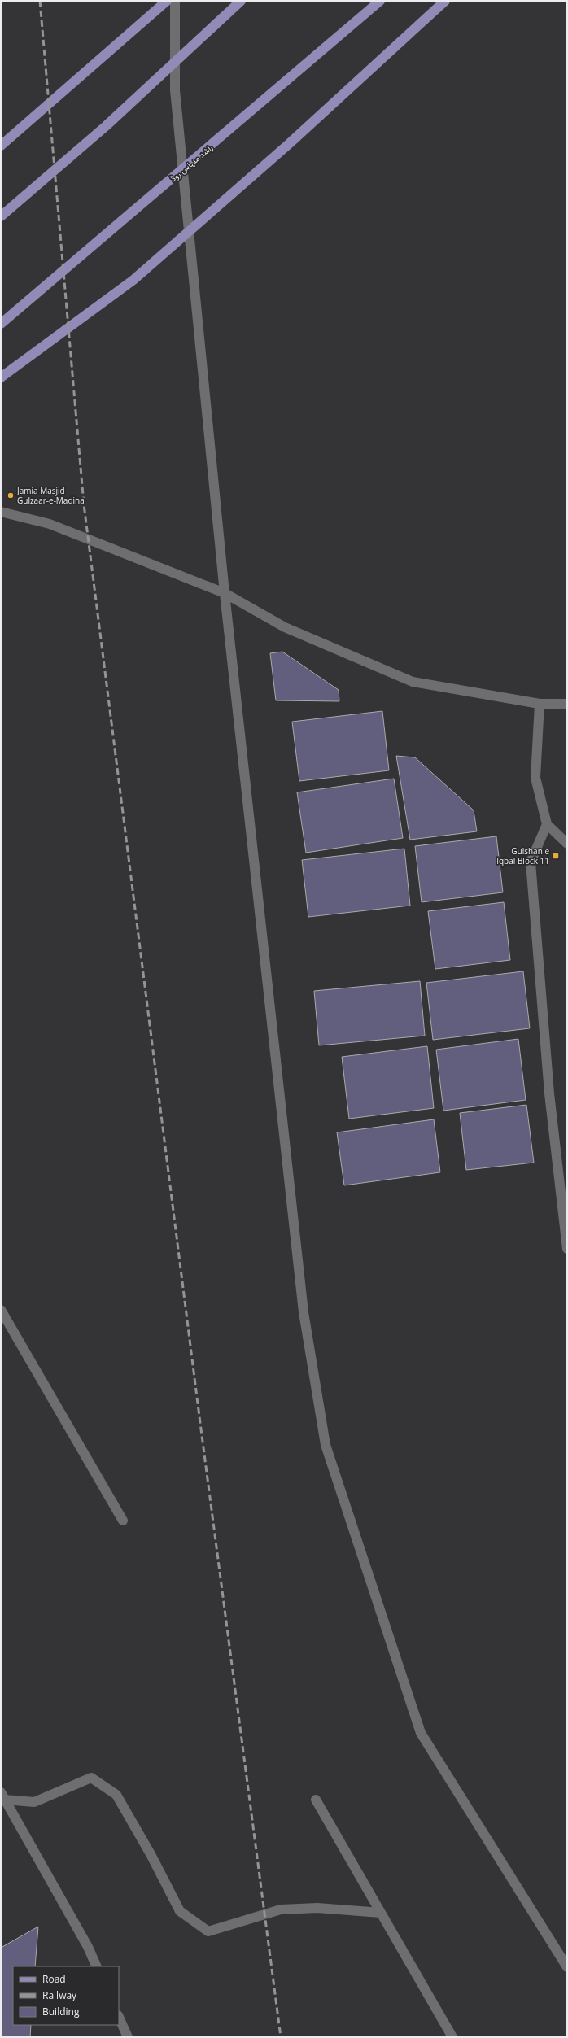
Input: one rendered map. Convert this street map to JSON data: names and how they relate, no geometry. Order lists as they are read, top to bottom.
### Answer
{
  "streets": {
    "main road": ["راشد منہاس روڈ"]
  },
  "places": {
    "other": ["Jamia Masjid Gulzaar-e-Madina"],
    "transit": ["Gulshan e Iqbal Block 11"]
  },
  "legend": ["Road", "Railway", "Building"]
}
